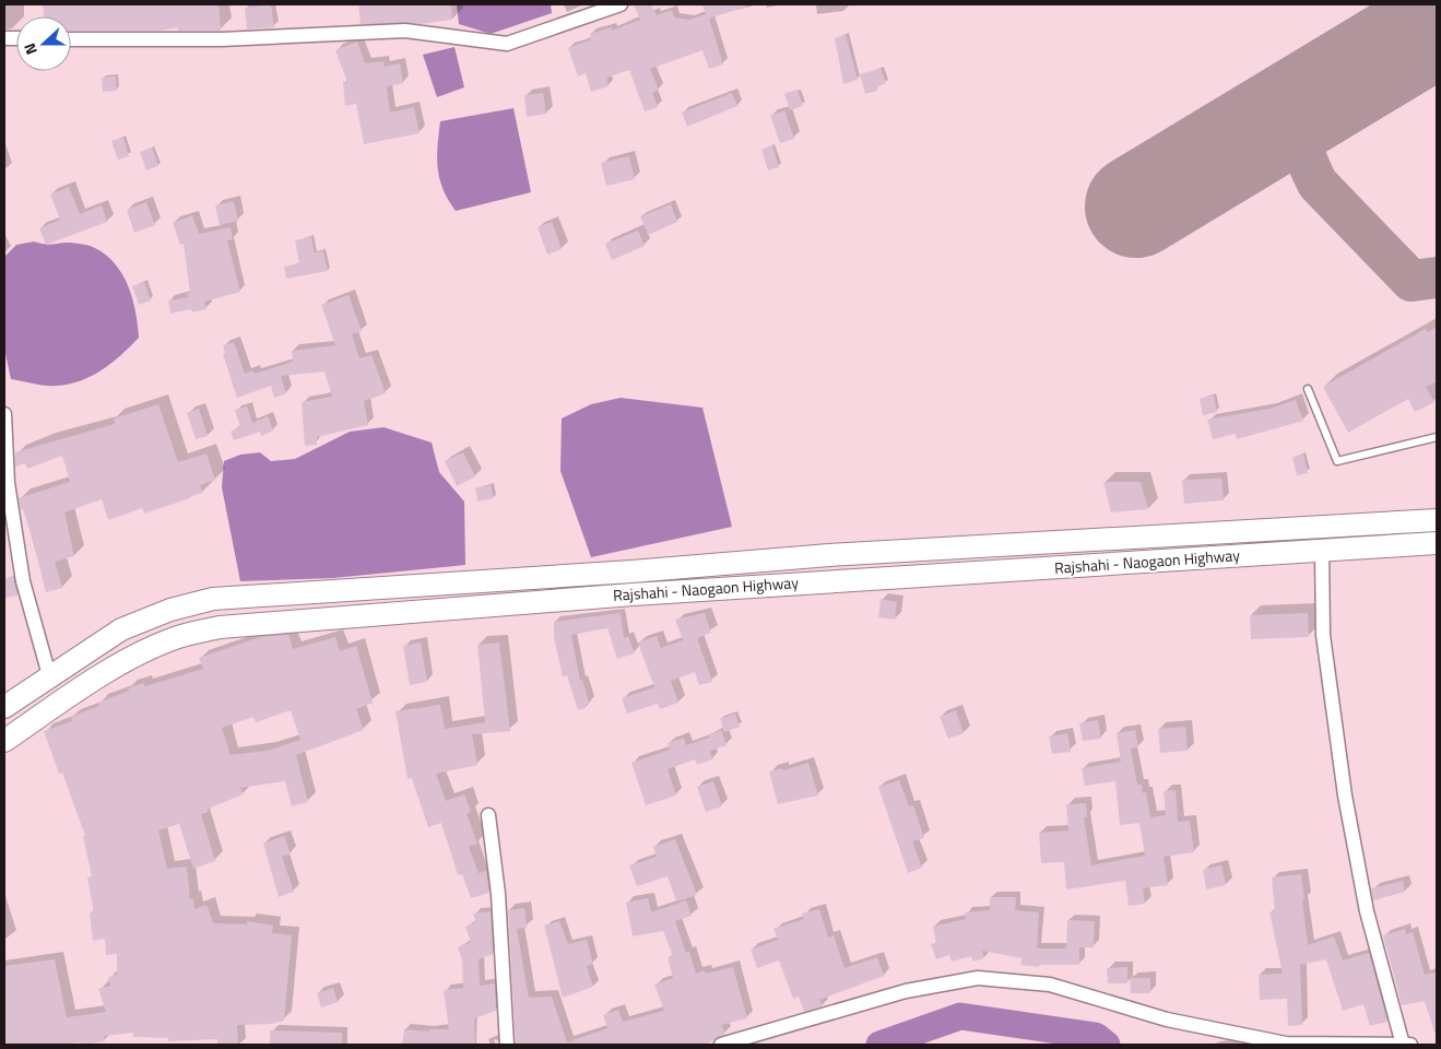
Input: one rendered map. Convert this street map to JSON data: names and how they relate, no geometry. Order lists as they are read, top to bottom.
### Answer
{
  "streets": {
    "main road": ["Rajshahi - Naogaon Highway"]
  },
  "north": "left"
}
